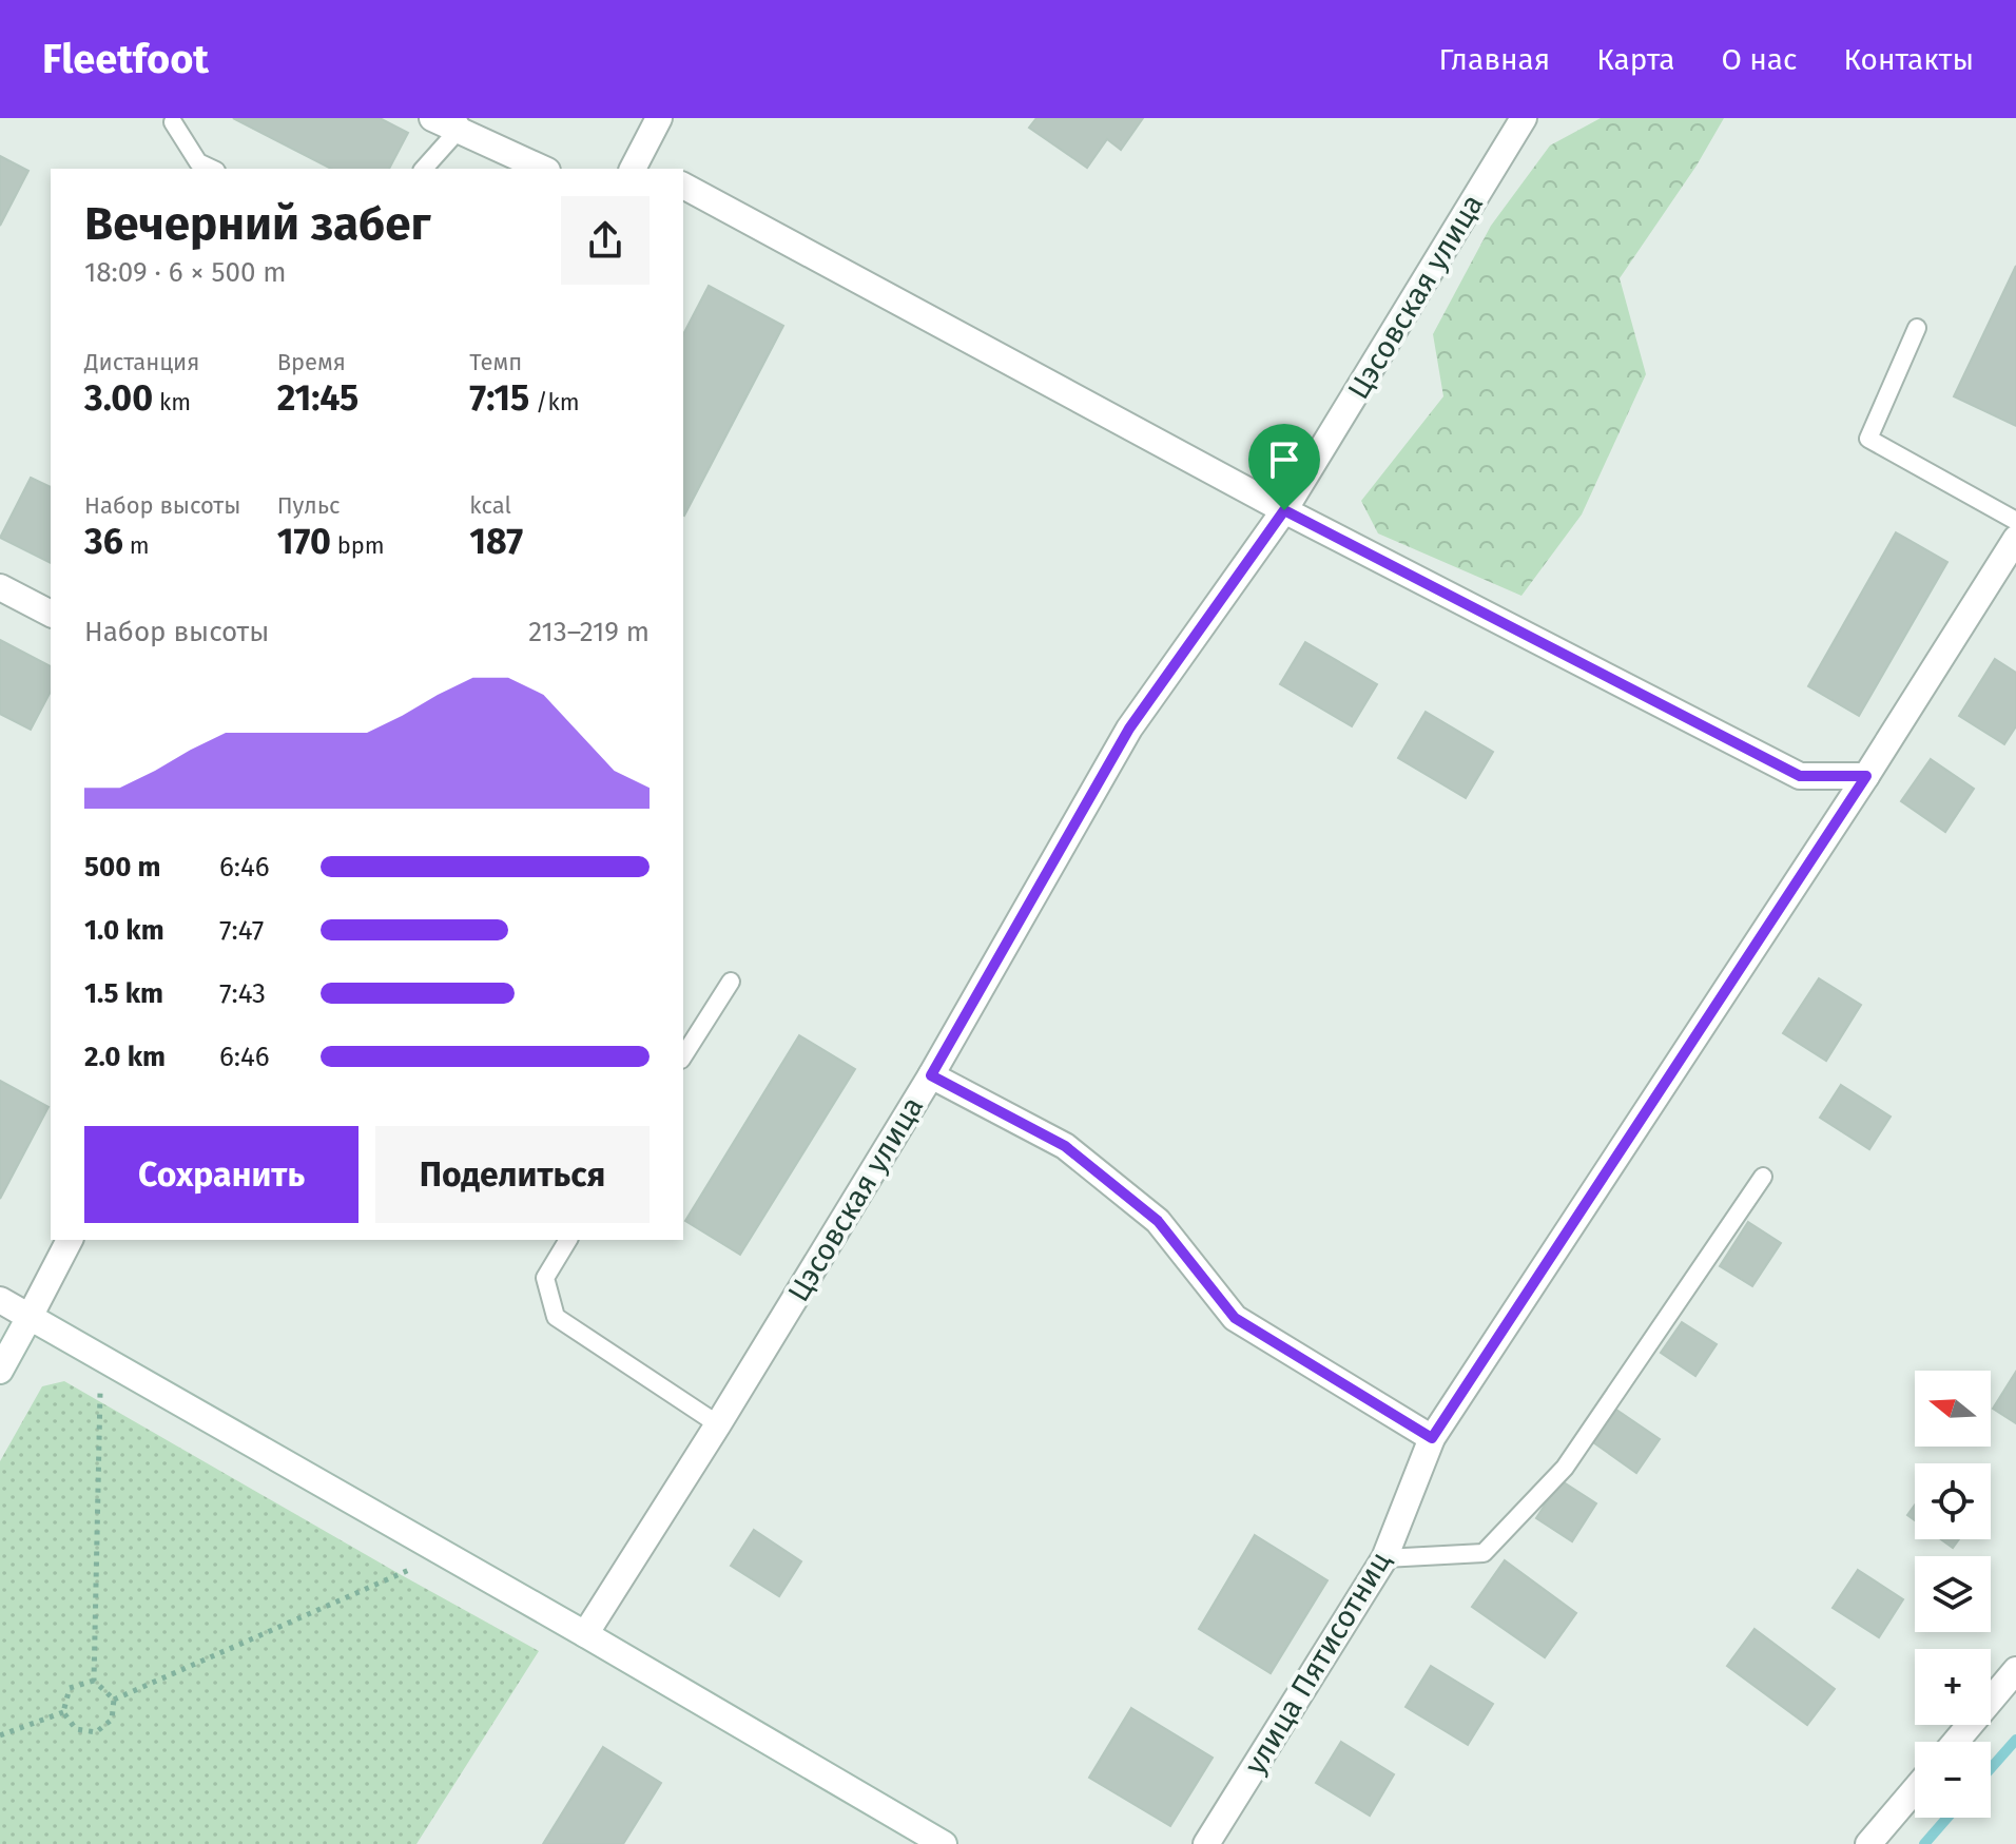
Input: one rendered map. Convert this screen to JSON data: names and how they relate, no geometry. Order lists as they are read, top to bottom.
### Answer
{
  "streets": {
    "street": ["Цэсовская улица", "улица Пятисотниц"]
  },
  "north": "left",
  "page": {
    "header": "Fleetfoot",
    "nav": [
      "Главная",
      "Карта",
      "О нас",
      "Контакты"
    ],
    "heading": ["Вечерний забег", "18:09 · 6 × 500 m"],
    "stats": [
      ["Дистанция", "3.00 km"],
      ["Время", "21:45"],
      ["Темп", "7:15 /km"],
      ["Набор высоты", "36 m"],
      ["Пульс", "170 bpm"],
      ["kcal", "187"]
    ],
    "chart": ["Набор высоты", "213–219 m"],
    "list": [
      {
        "name": "500 m",
        "note": "6:46"
      },
      {
        "name": "1.0 km",
        "note": "7:47"
      },
      {
        "name": "1.5 km",
        "note": "7:43"
      },
      {
        "name": "2.0 km",
        "note": "6:46"
      }
    ],
    "buttons": ["Сохранить", "Поделиться"],
    "map_buttons": ["+", "−"]
  }
}
